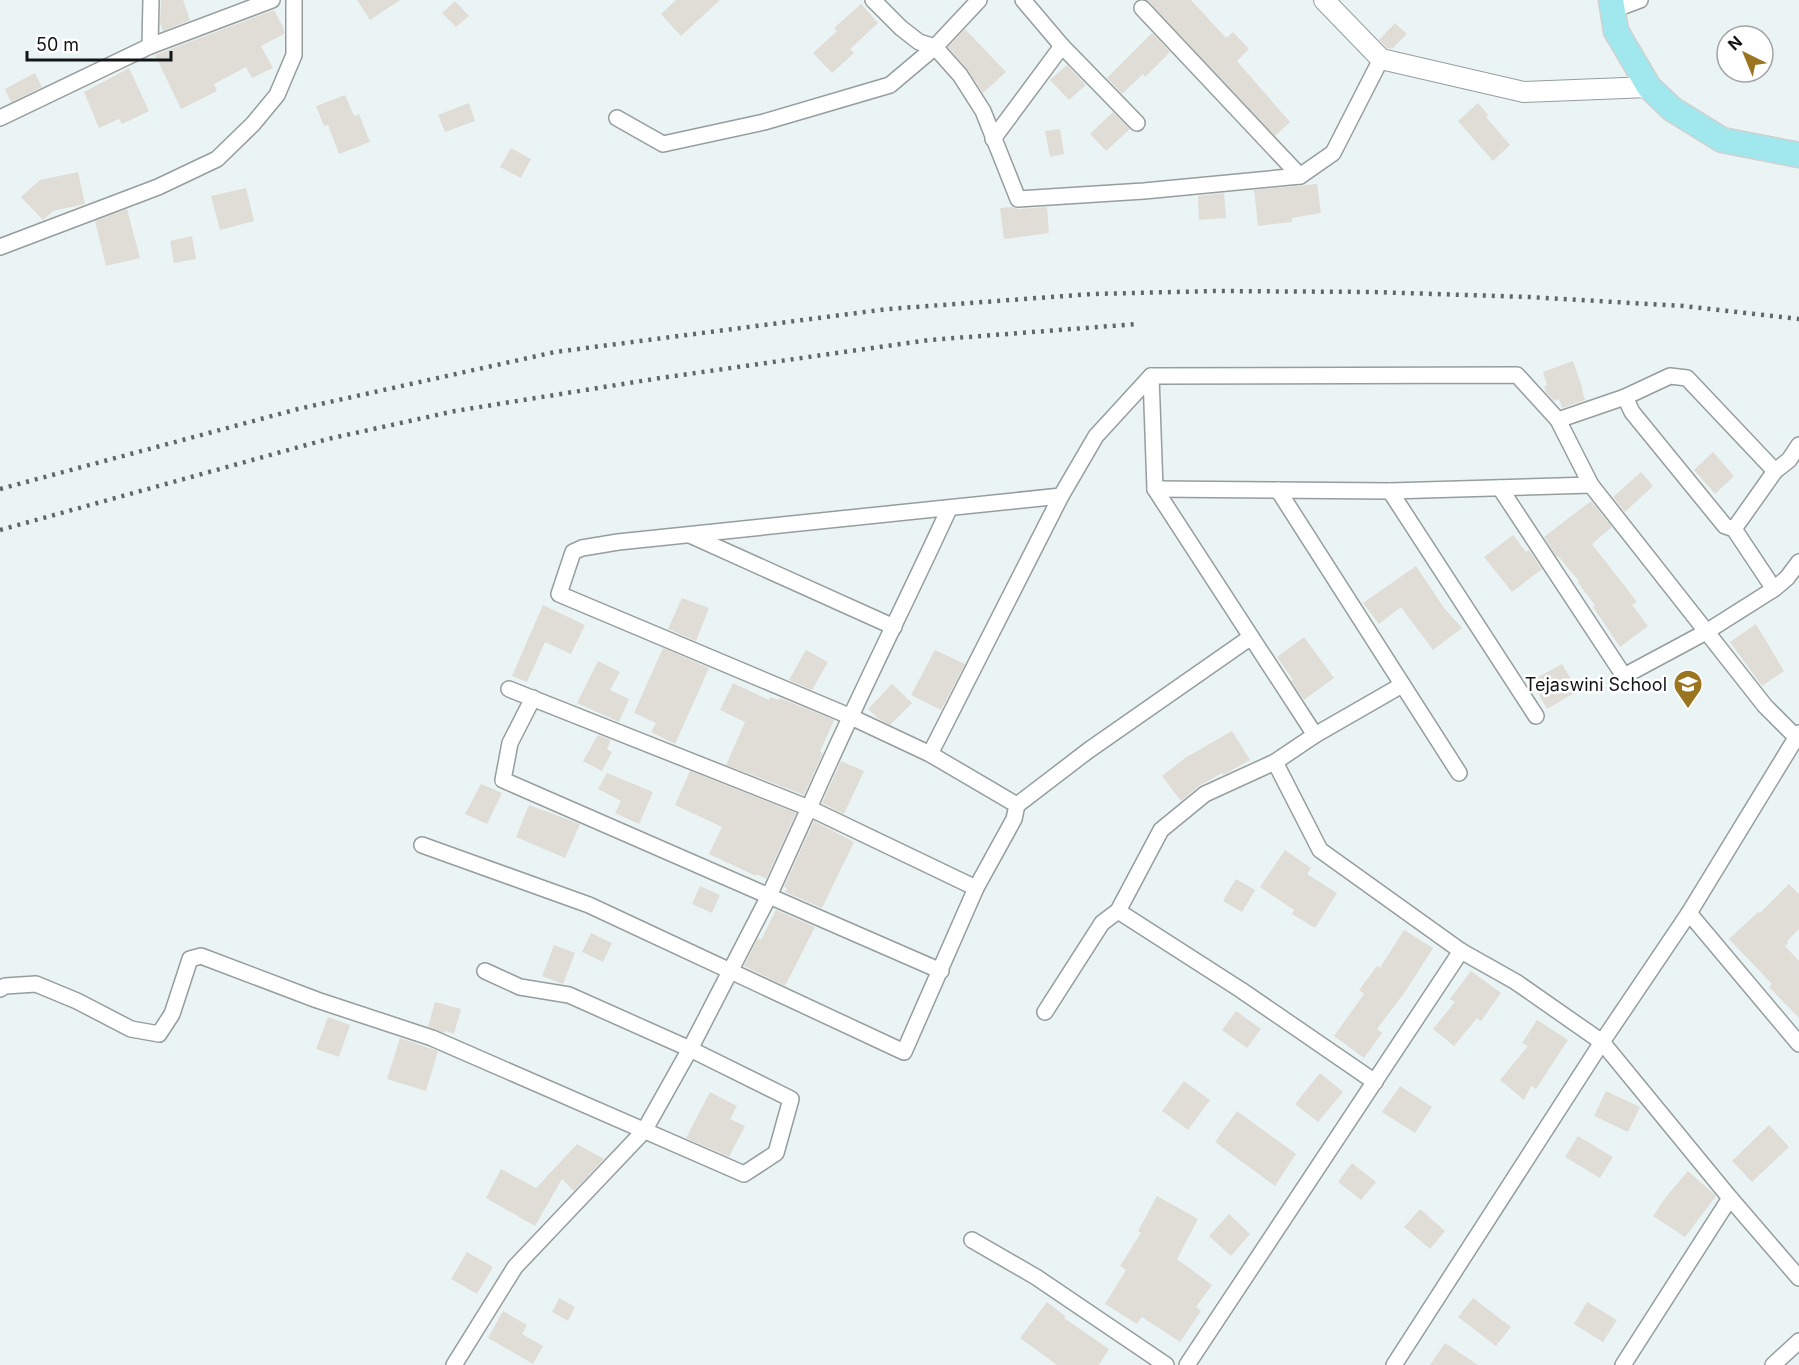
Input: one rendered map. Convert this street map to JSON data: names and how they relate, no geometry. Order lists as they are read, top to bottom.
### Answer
{
  "places": {
    "school or university": ["Tejaswini School"]
  },
  "scale_bar": "50 m",
  "north": "top left"
}
